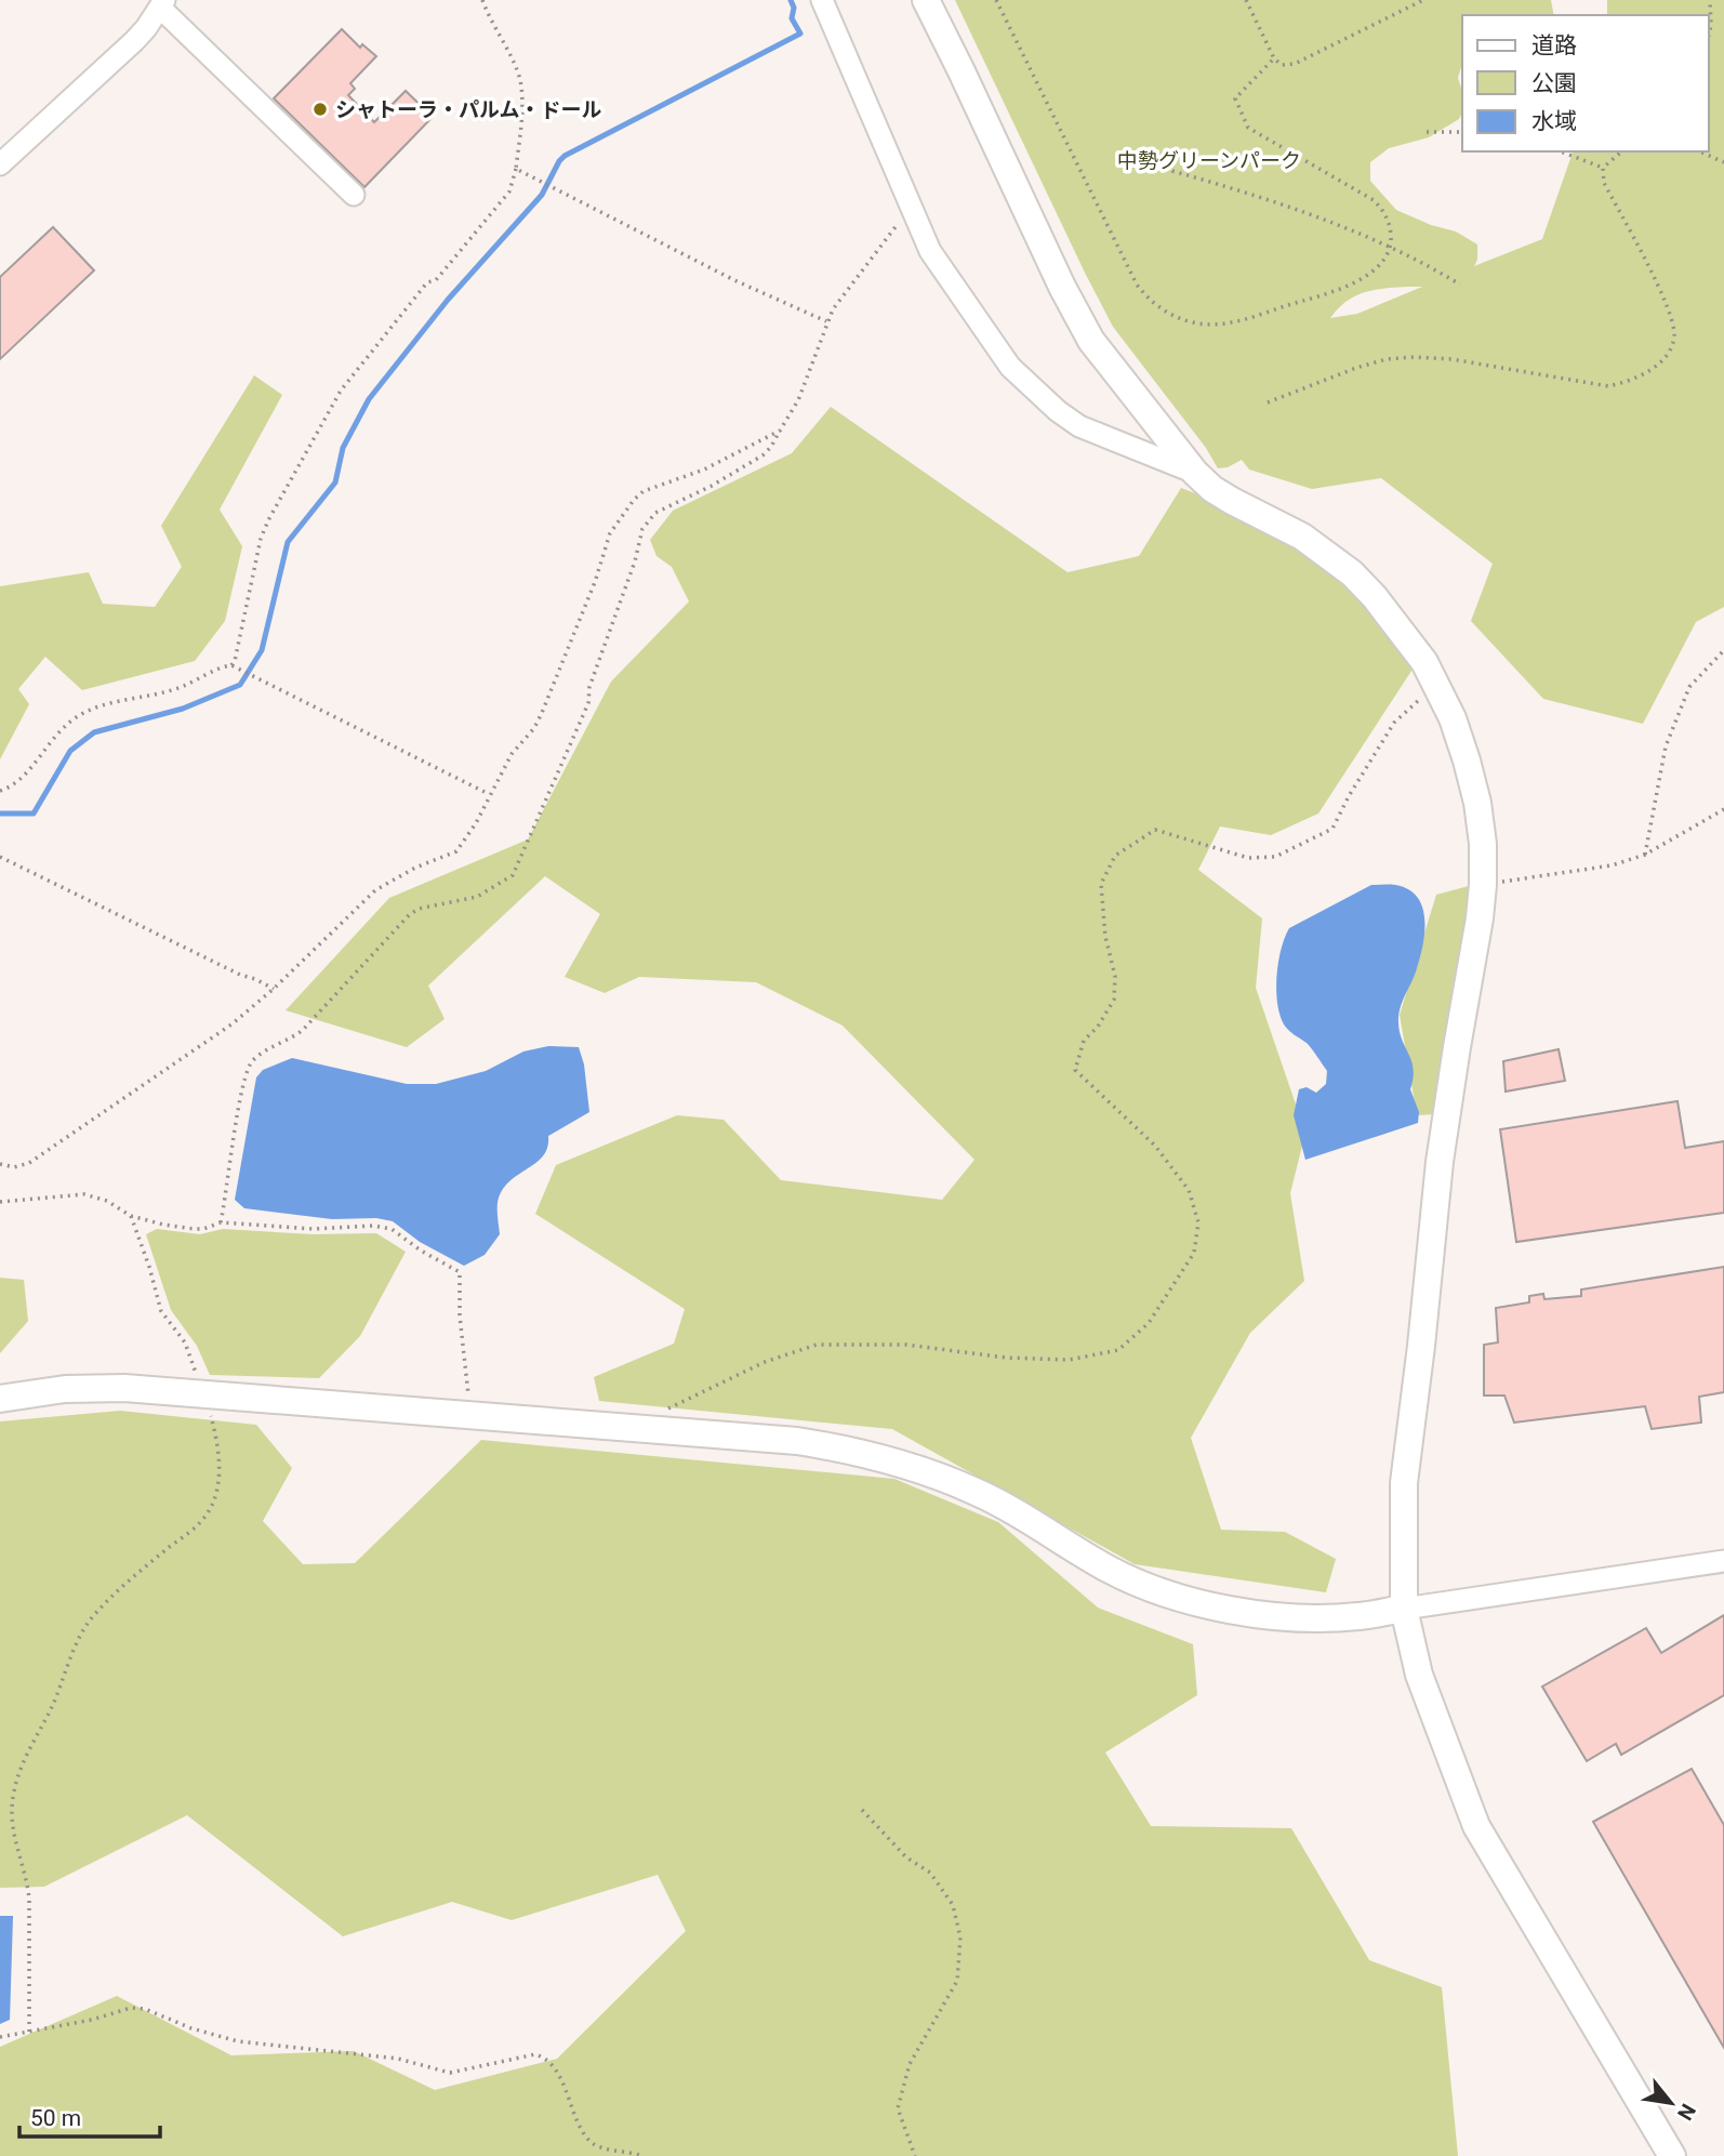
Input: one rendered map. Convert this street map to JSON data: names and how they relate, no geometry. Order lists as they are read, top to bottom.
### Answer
{
  "parks": ["中勢グリーンパーク"],
  "places": ["シャトーラ・パルム・ドール"],
  "legend": ["道路", "公園", "水域"],
  "scale_bar": "50 m",
  "north": "bottom right"
}
